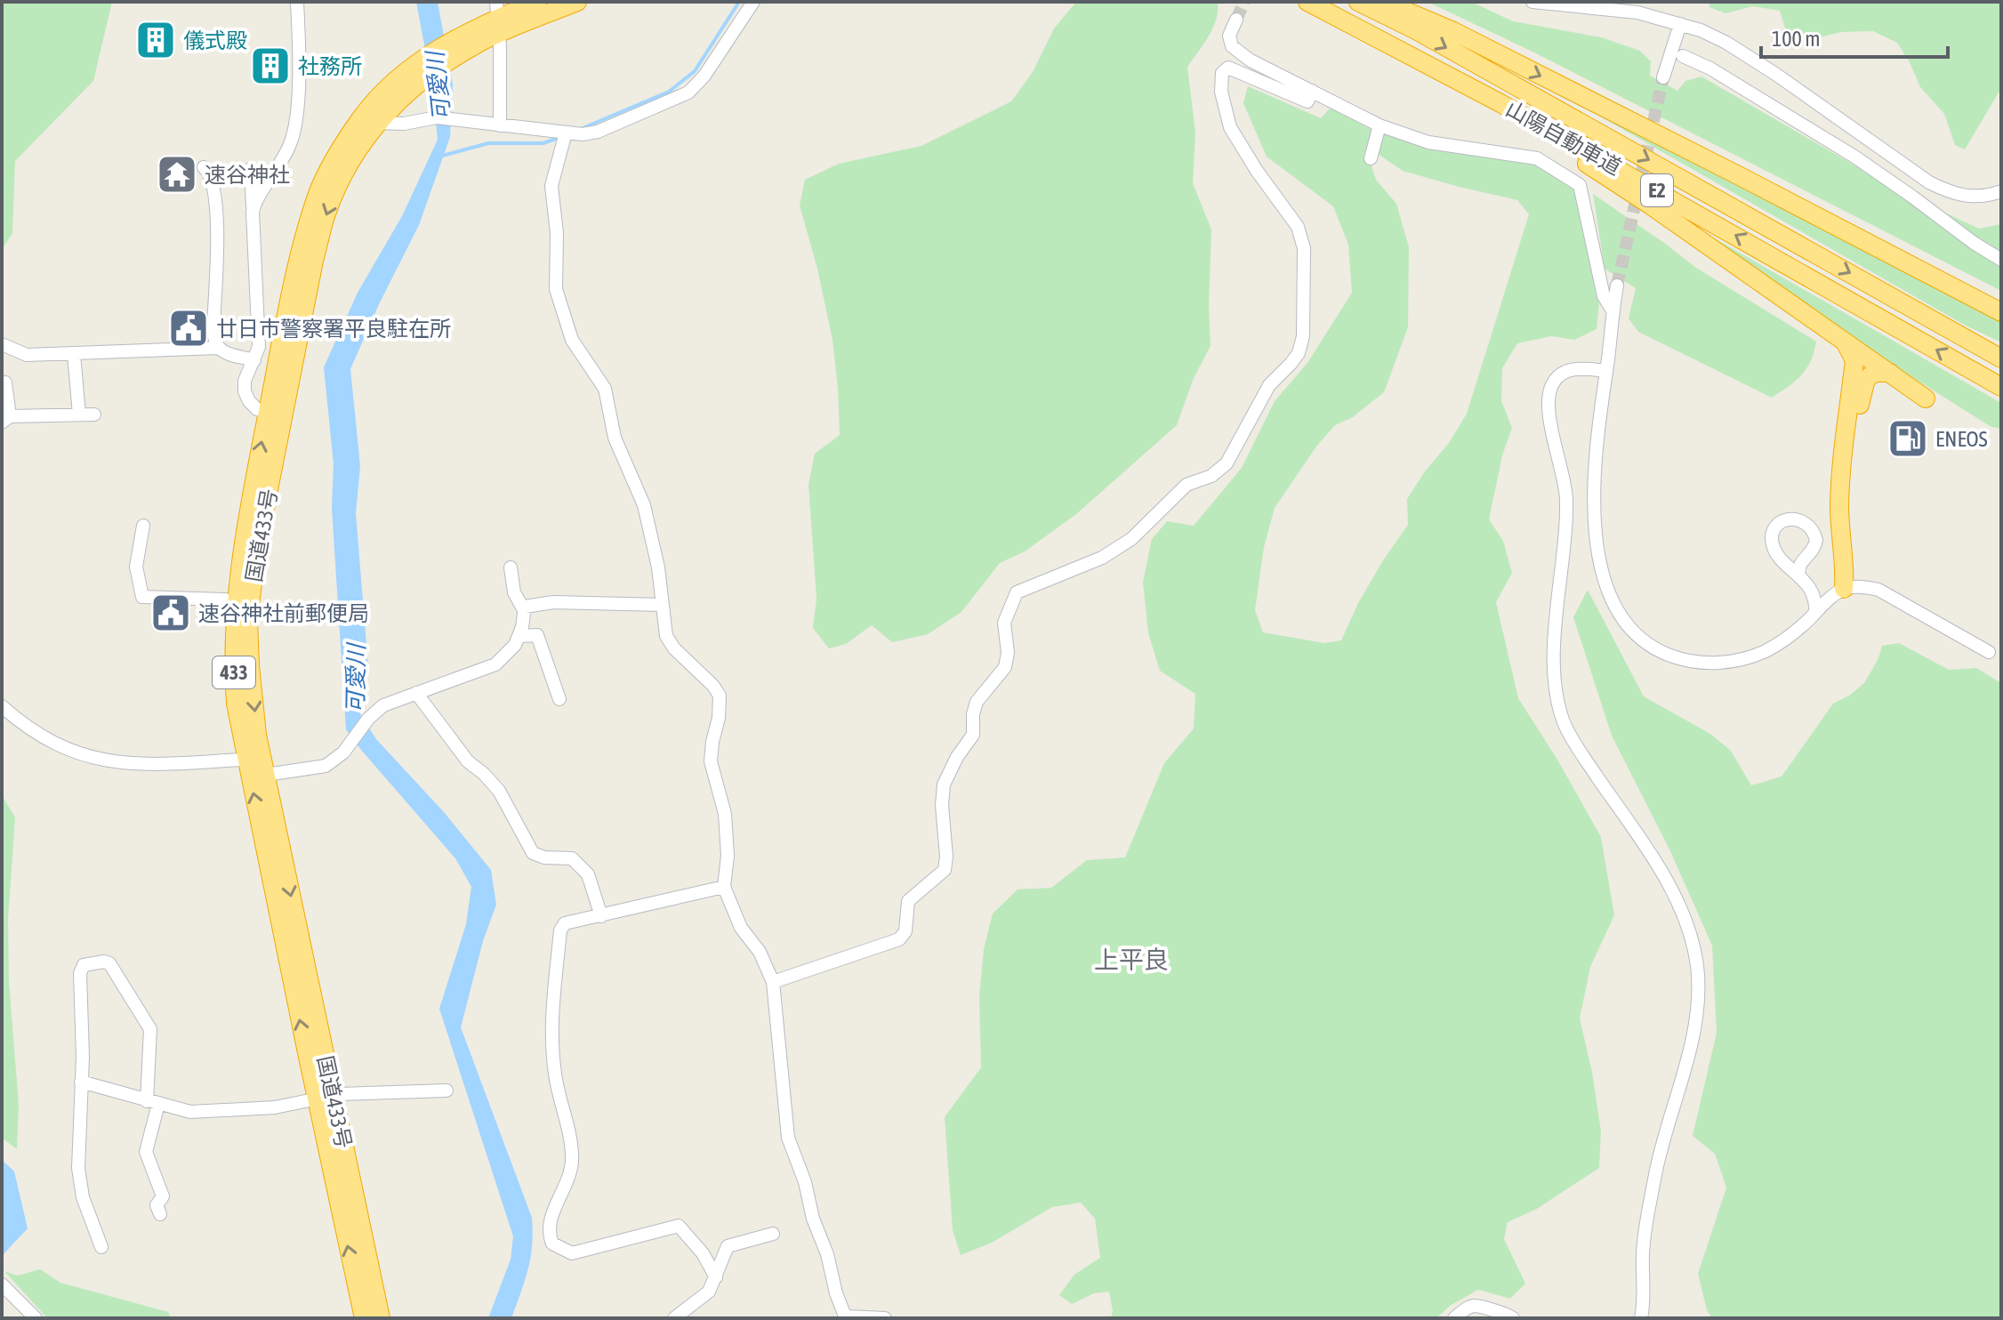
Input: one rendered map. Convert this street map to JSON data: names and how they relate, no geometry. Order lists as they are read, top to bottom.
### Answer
{
  "streets": {
    "highway": [
      "山陽自動車道",
      "E2",
      "国道433号",
      "433"
    ]
  },
  "districts": ["上平良"],
  "water": ["可愛川"],
  "places": {
    "building": ["儀式殿", "社務所"],
    "temple": ["速谷神社"],
    "public building": ["廿日市警察署平良駐在所", "速谷神社前郵便局"],
    "fuel station": ["ENEOS"]
  },
  "scale_bar": "100 m"
}
